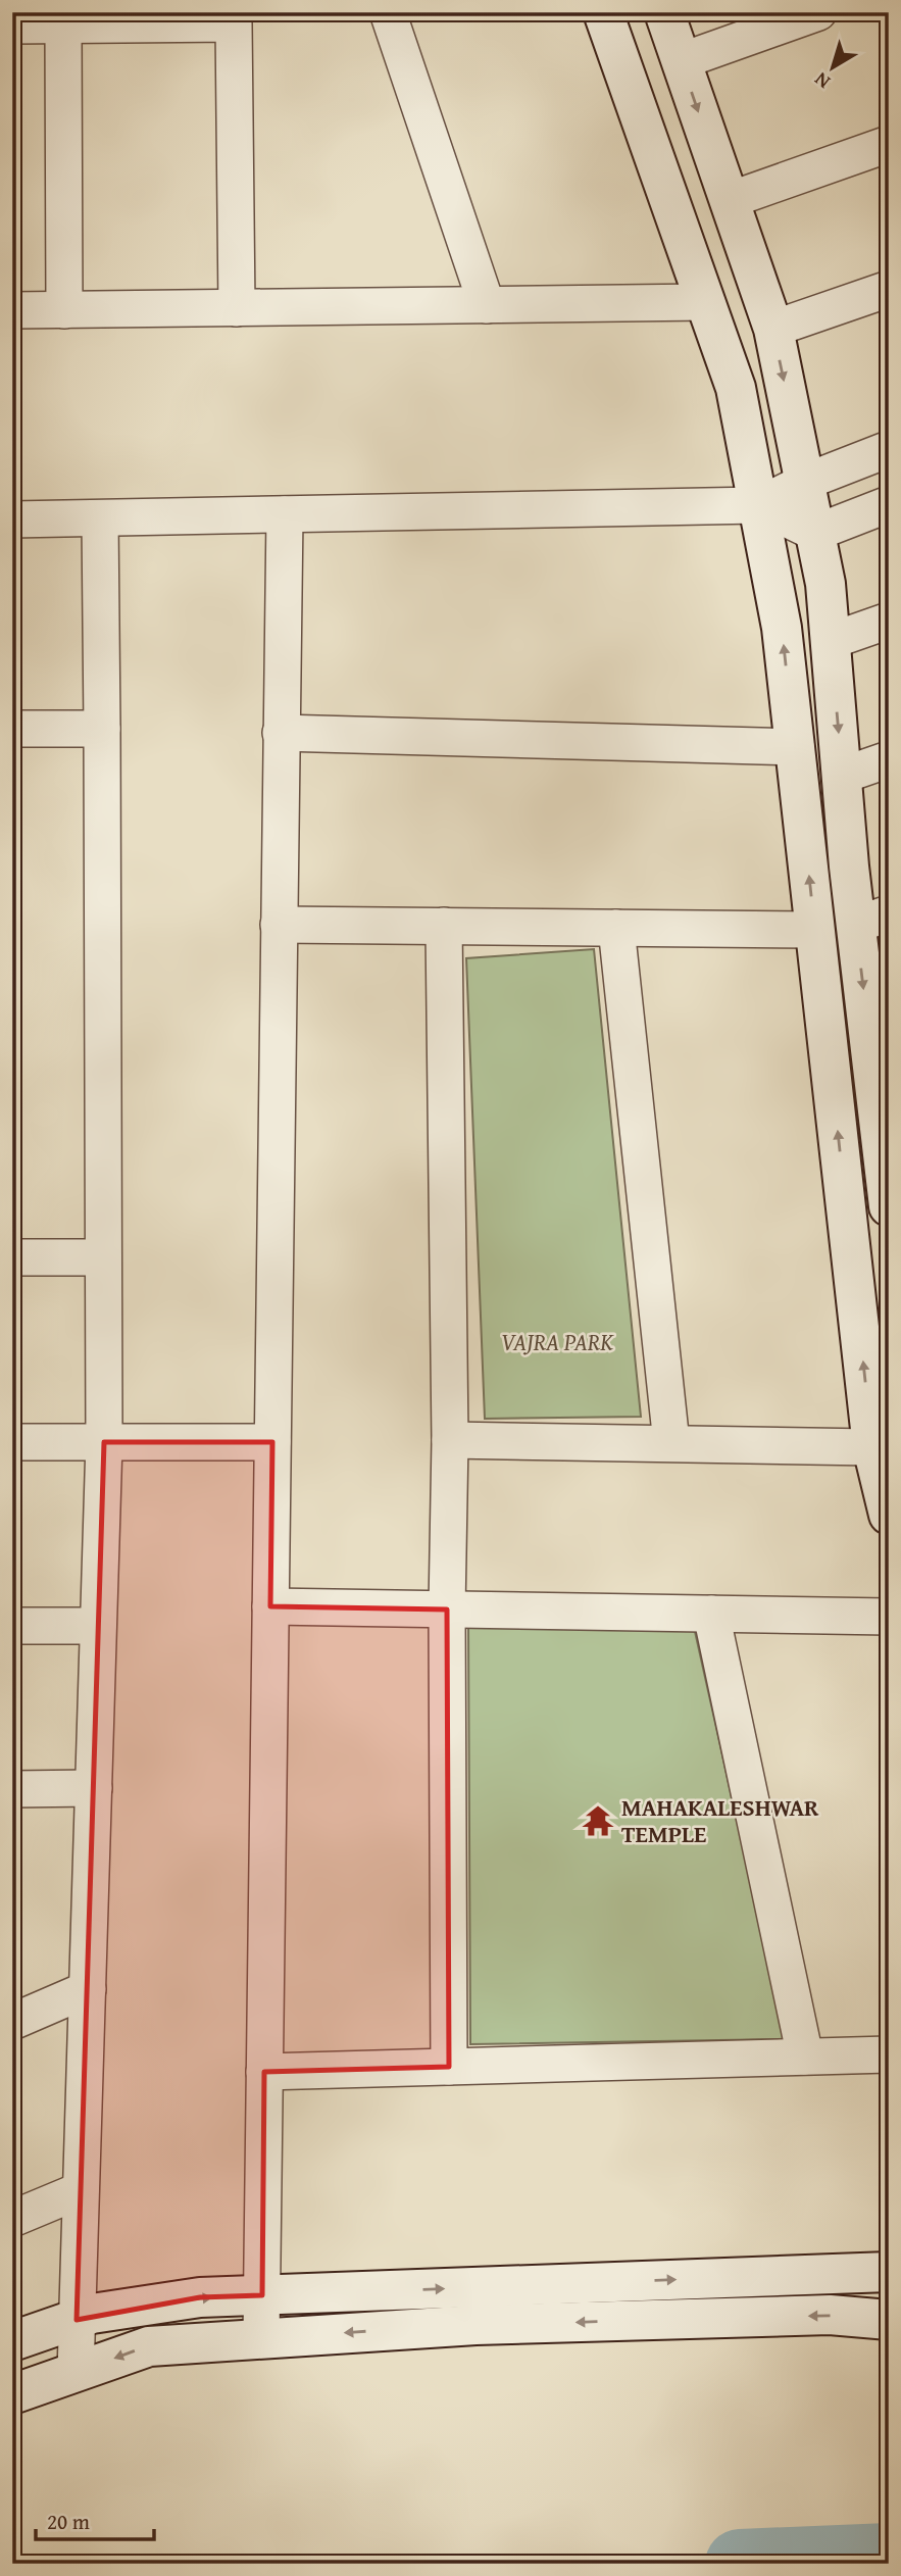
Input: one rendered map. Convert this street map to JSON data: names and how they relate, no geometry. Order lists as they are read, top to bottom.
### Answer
{
  "parks": ["VAJRA PARK"],
  "places": {
    "temple": ["MAHAKALESHWAR TEMPLE"]
  },
  "scale_bar": "20 m",
  "north": "bottom left"
}
